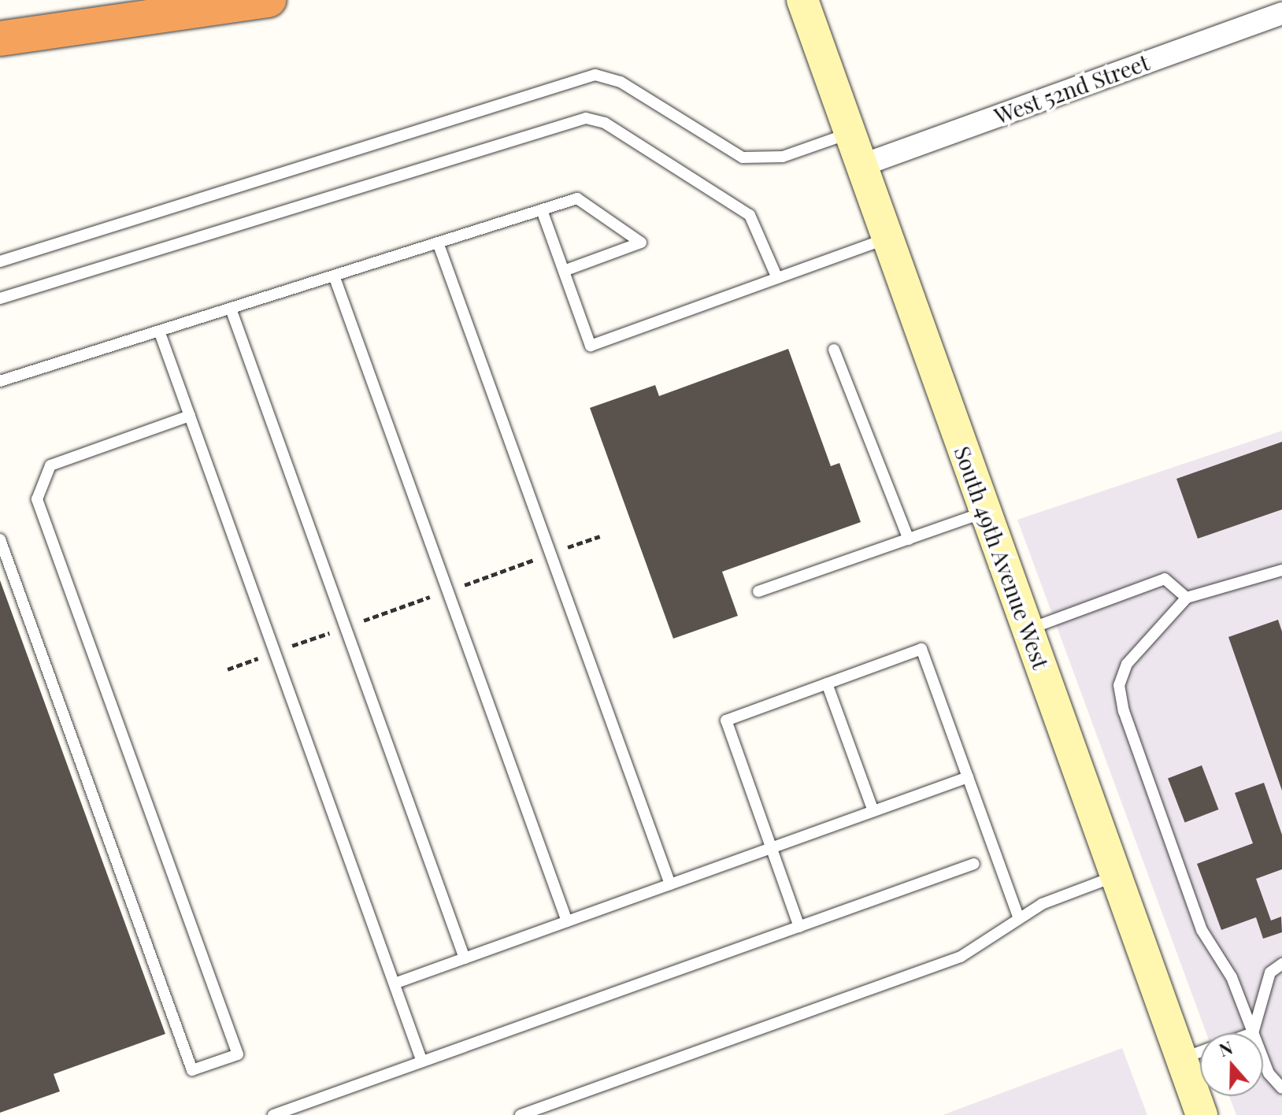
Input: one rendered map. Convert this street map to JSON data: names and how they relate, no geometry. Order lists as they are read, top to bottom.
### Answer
{
  "streets": {
    "street": ["West 52nd Street", "South 49th Avenue West"]
  },
  "crossings": [
    ["West 52nd Street", "South 49th Avenue West"]
  ],
  "north": "top"
}
